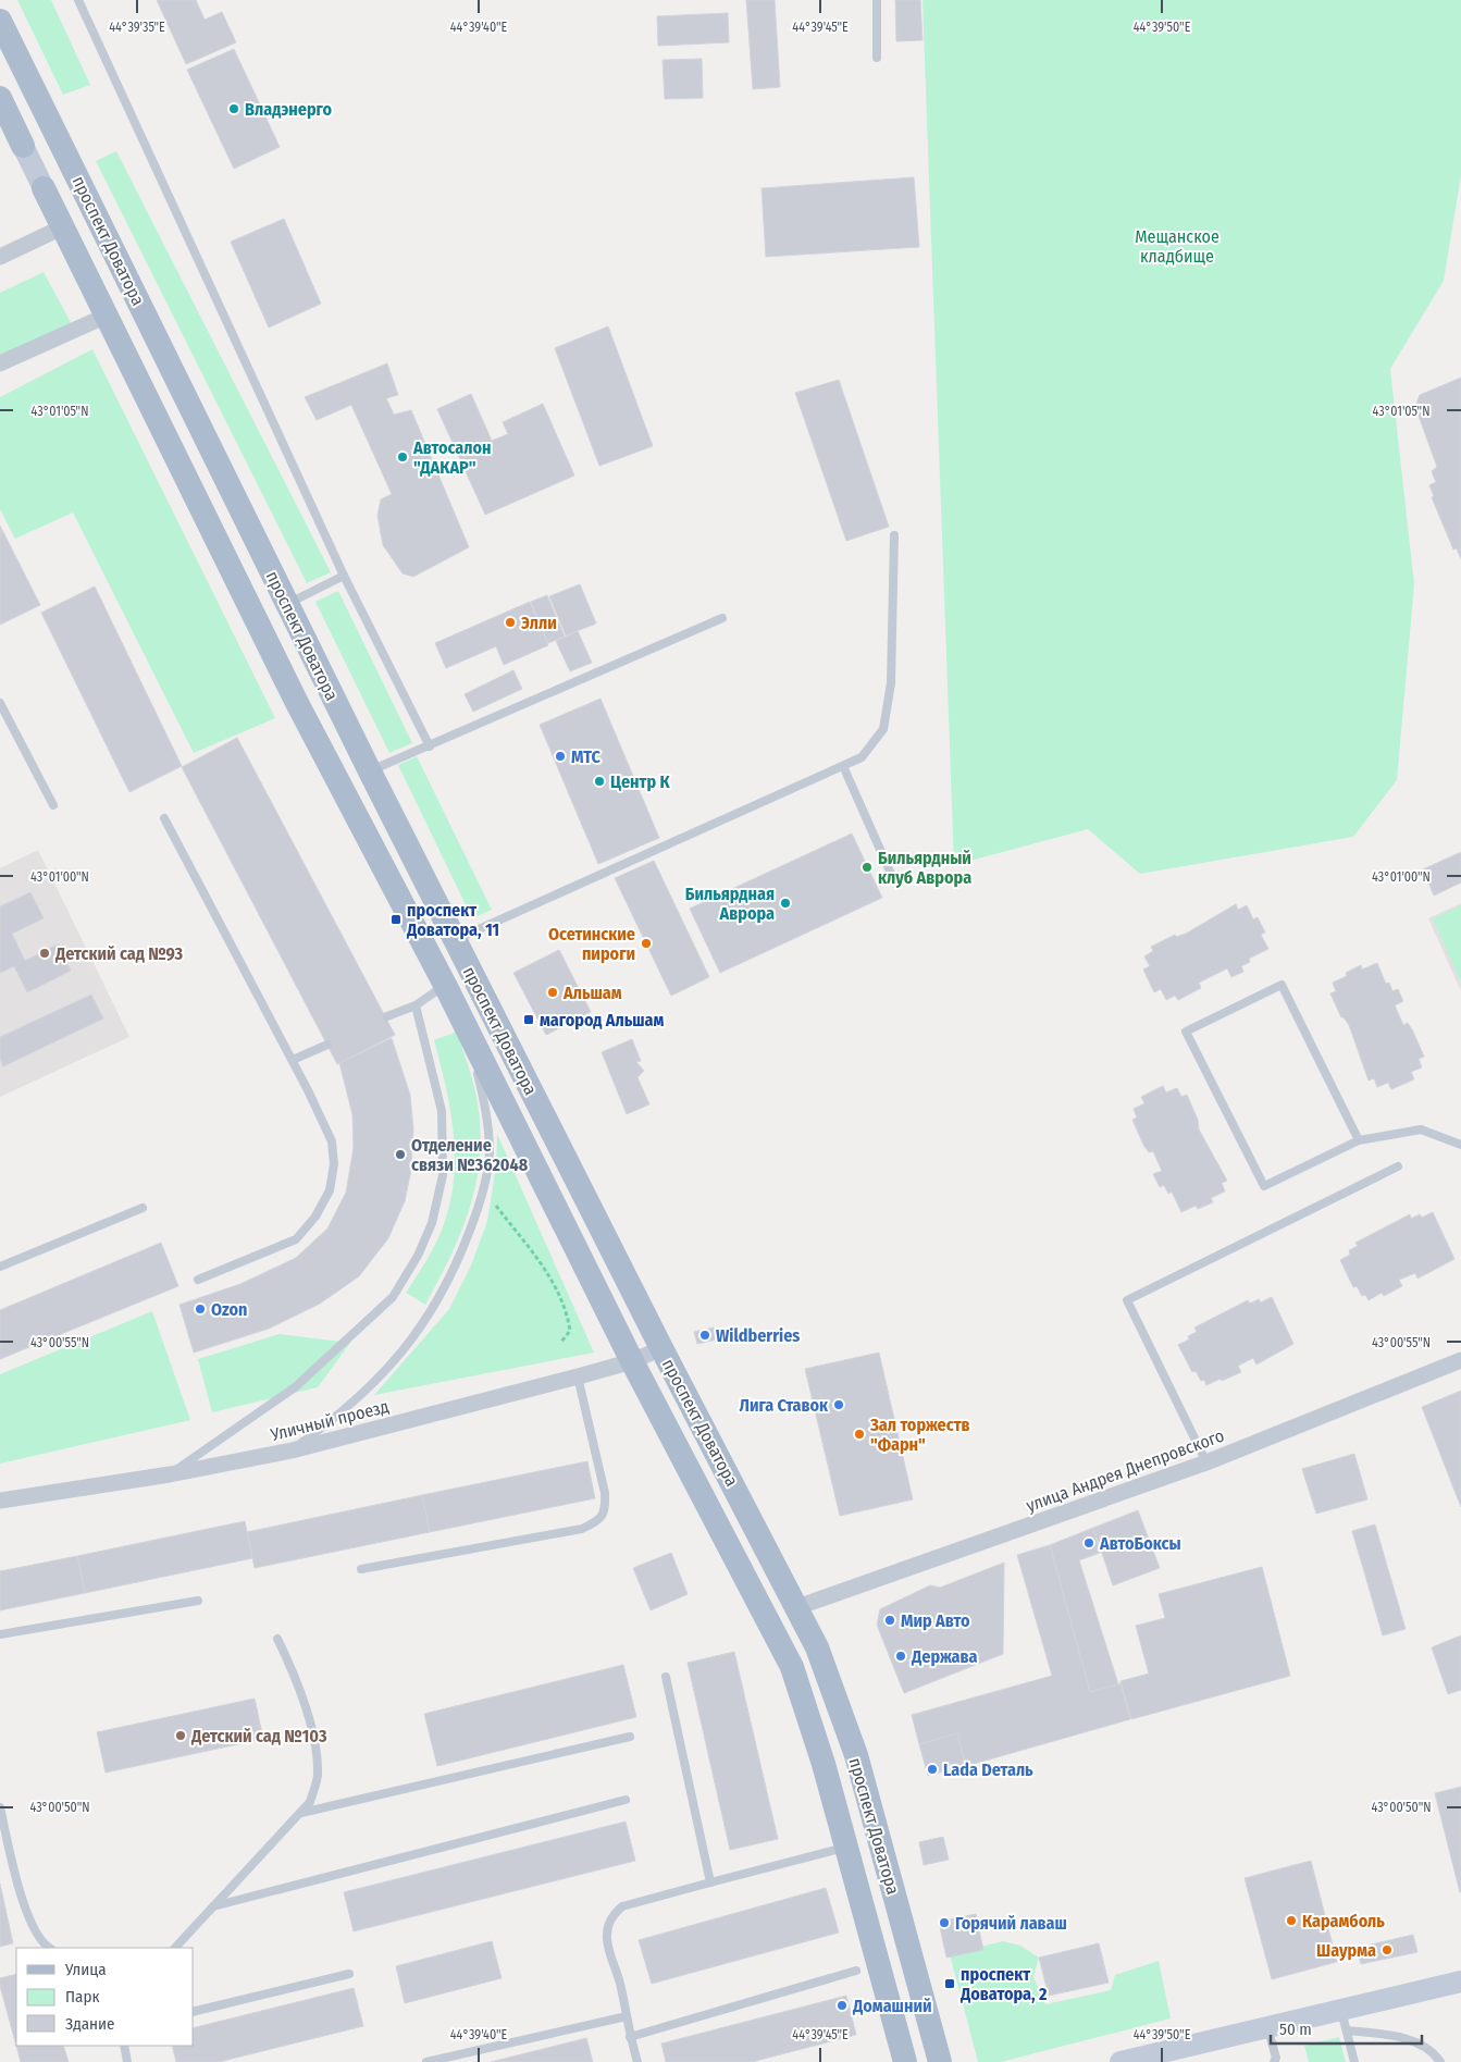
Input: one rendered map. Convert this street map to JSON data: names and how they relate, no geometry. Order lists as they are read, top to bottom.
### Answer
{
  "streets": {
    "main road": ["проспект Доватора"],
    "street": ["Уличный проезд", "улица Андрея Днепровского"]
  },
  "crossings": [
    ["проспект Доватора", "Уличный проезд"],
    ["проспект Доватора", "улица Андрея Днепровского"]
  ],
  "parks": ["Мещанское кладбище"],
  "places": {
    "other": [
      "Владэнерго",
      "Автосалон \"ДАКАР\"",
      "Элли",
      "МТС",
      "Центр К",
      "Бильярдный клуб Аврора",
      "Бильярдная Аврора",
      "Осетинские пироги",
      "Детский сад №93",
      "Альшам",
      "Отделение связи №362048",
      "Ozon",
      "Wildberries",
      "Лига Ставок",
      "Зал торжеств \"Фарн\"",
      "АвтоБоксы",
      "Мир Авто",
      "Держава",
      "Детский сад №103",
      "Lada Dеталь",
      "Карамболь",
      "Горячий лаваш",
      "Шаурма",
      "Домашний"
    ],
    "transit": ["проспект Доватора, 11", "магород Альшам", "проспект Доватора, 2"]
  },
  "legend": ["Улица", "Парк", "Здание"],
  "scale_bar": "50 m",
  "coordinates": [
    "44°39'35\"E",
    "44°39'40\"E",
    "44°39'45\"E",
    "44°39'50\"E",
    "43°01'05\"N",
    "43°01'00\"N",
    "43°00'55\"N",
    "43°00'50\"N"
  ]
}
